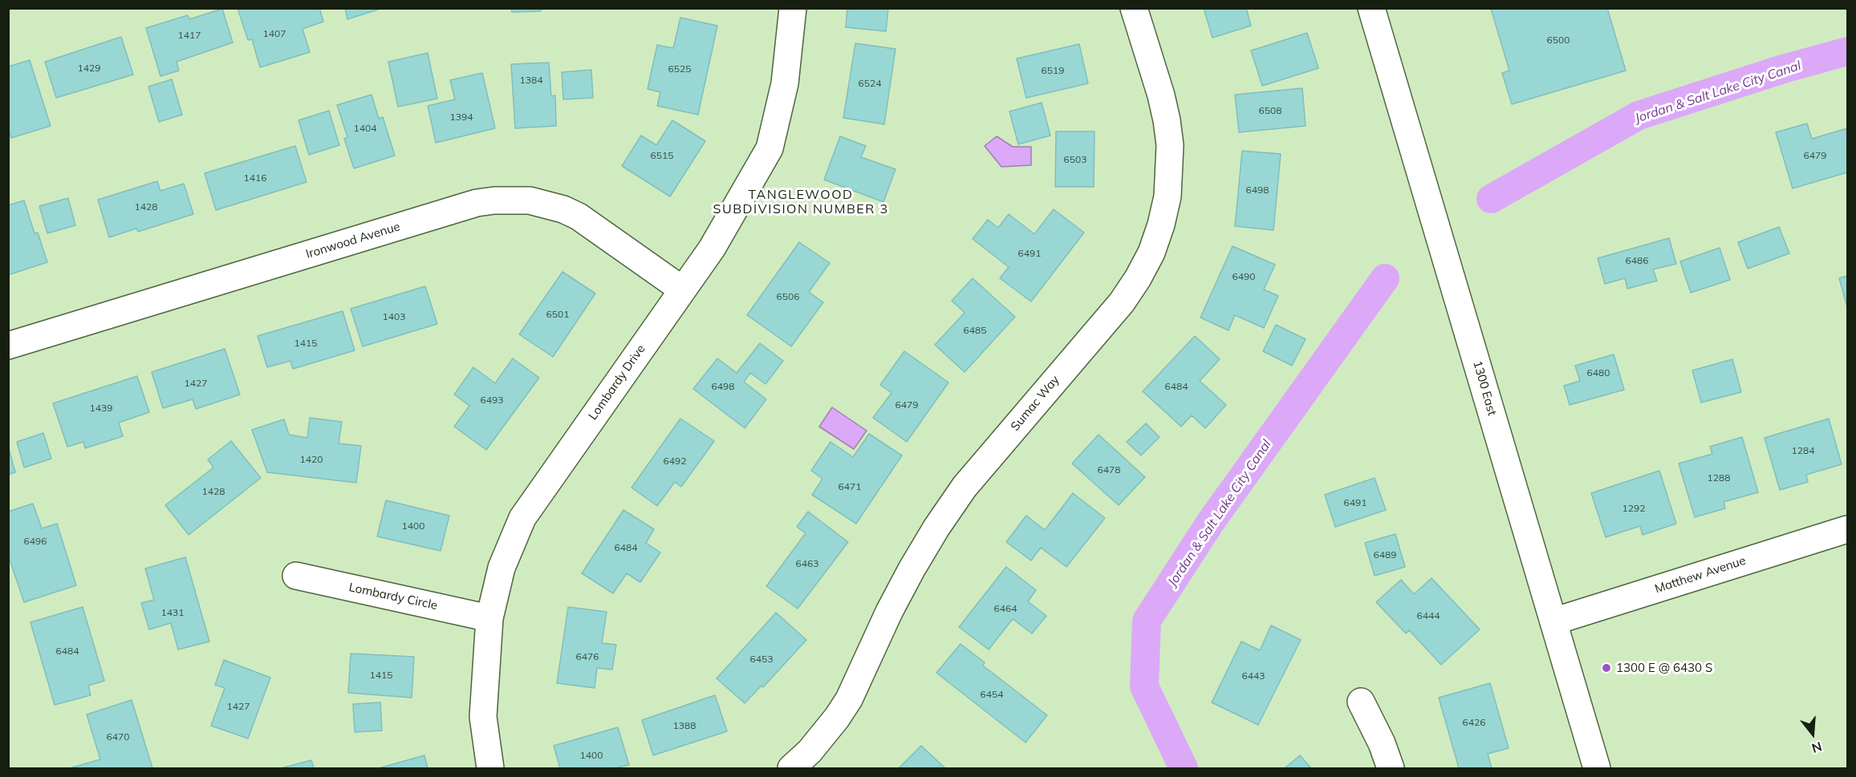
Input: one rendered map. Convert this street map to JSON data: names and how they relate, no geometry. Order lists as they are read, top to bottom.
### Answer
{
  "streets": {
    "street": [
      "Ironwood Avenue",
      "Lombardy Drive",
      "1300 East",
      "Sumac Way",
      "Matthew Avenue",
      "Lombardy Circle"
    ]
  },
  "crossings": [
    ["Ironwood Avenue", "Lombardy Drive"],
    ["Lombardy Drive", "Lombardy Circle"],
    ["1300 East", "Matthew Avenue"]
  ],
  "districts": ["TANGLEWOOD SUBDIVISION NUMBER 3"],
  "water": ["Jordan & Salt Lake City Canal"],
  "places": ["1300 E @ 6430 S"],
  "house_numbers": [
    "1407",
    "1417",
    "6500",
    "1429",
    "6525",
    "6519",
    "1384",
    "6524",
    "6508",
    "1394",
    "1404",
    "6515",
    "6479",
    "6503",
    "1416",
    "6498",
    "1428",
    "6491",
    "6486",
    "6490",
    "6506",
    "6501",
    "1403",
    "6485",
    "1415",
    "6480",
    "1427",
    "6498",
    "6484",
    "6493",
    "6479",
    "1439",
    "1284",
    "1420",
    "6492",
    "6478",
    "1288",
    "6471",
    "1428",
    "6491",
    "1292",
    "1400",
    "6496",
    "6484",
    "6489",
    "6463",
    "6464",
    "1431",
    "6444",
    "6484",
    "6476",
    "6453",
    "1415",
    "6443",
    "6454",
    "1427",
    "6426",
    "1388",
    "6470",
    "1400"
  ],
  "north": "bottom"
}
